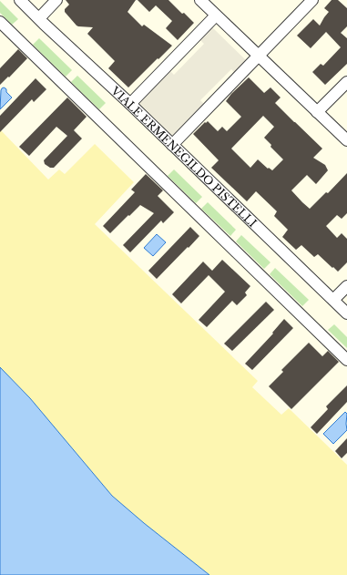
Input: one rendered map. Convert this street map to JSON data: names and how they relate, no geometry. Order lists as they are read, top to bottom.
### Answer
{
  "streets": {
    "street": ["VIALE ERMENEGILDO PISTELLI"]
  }
}
